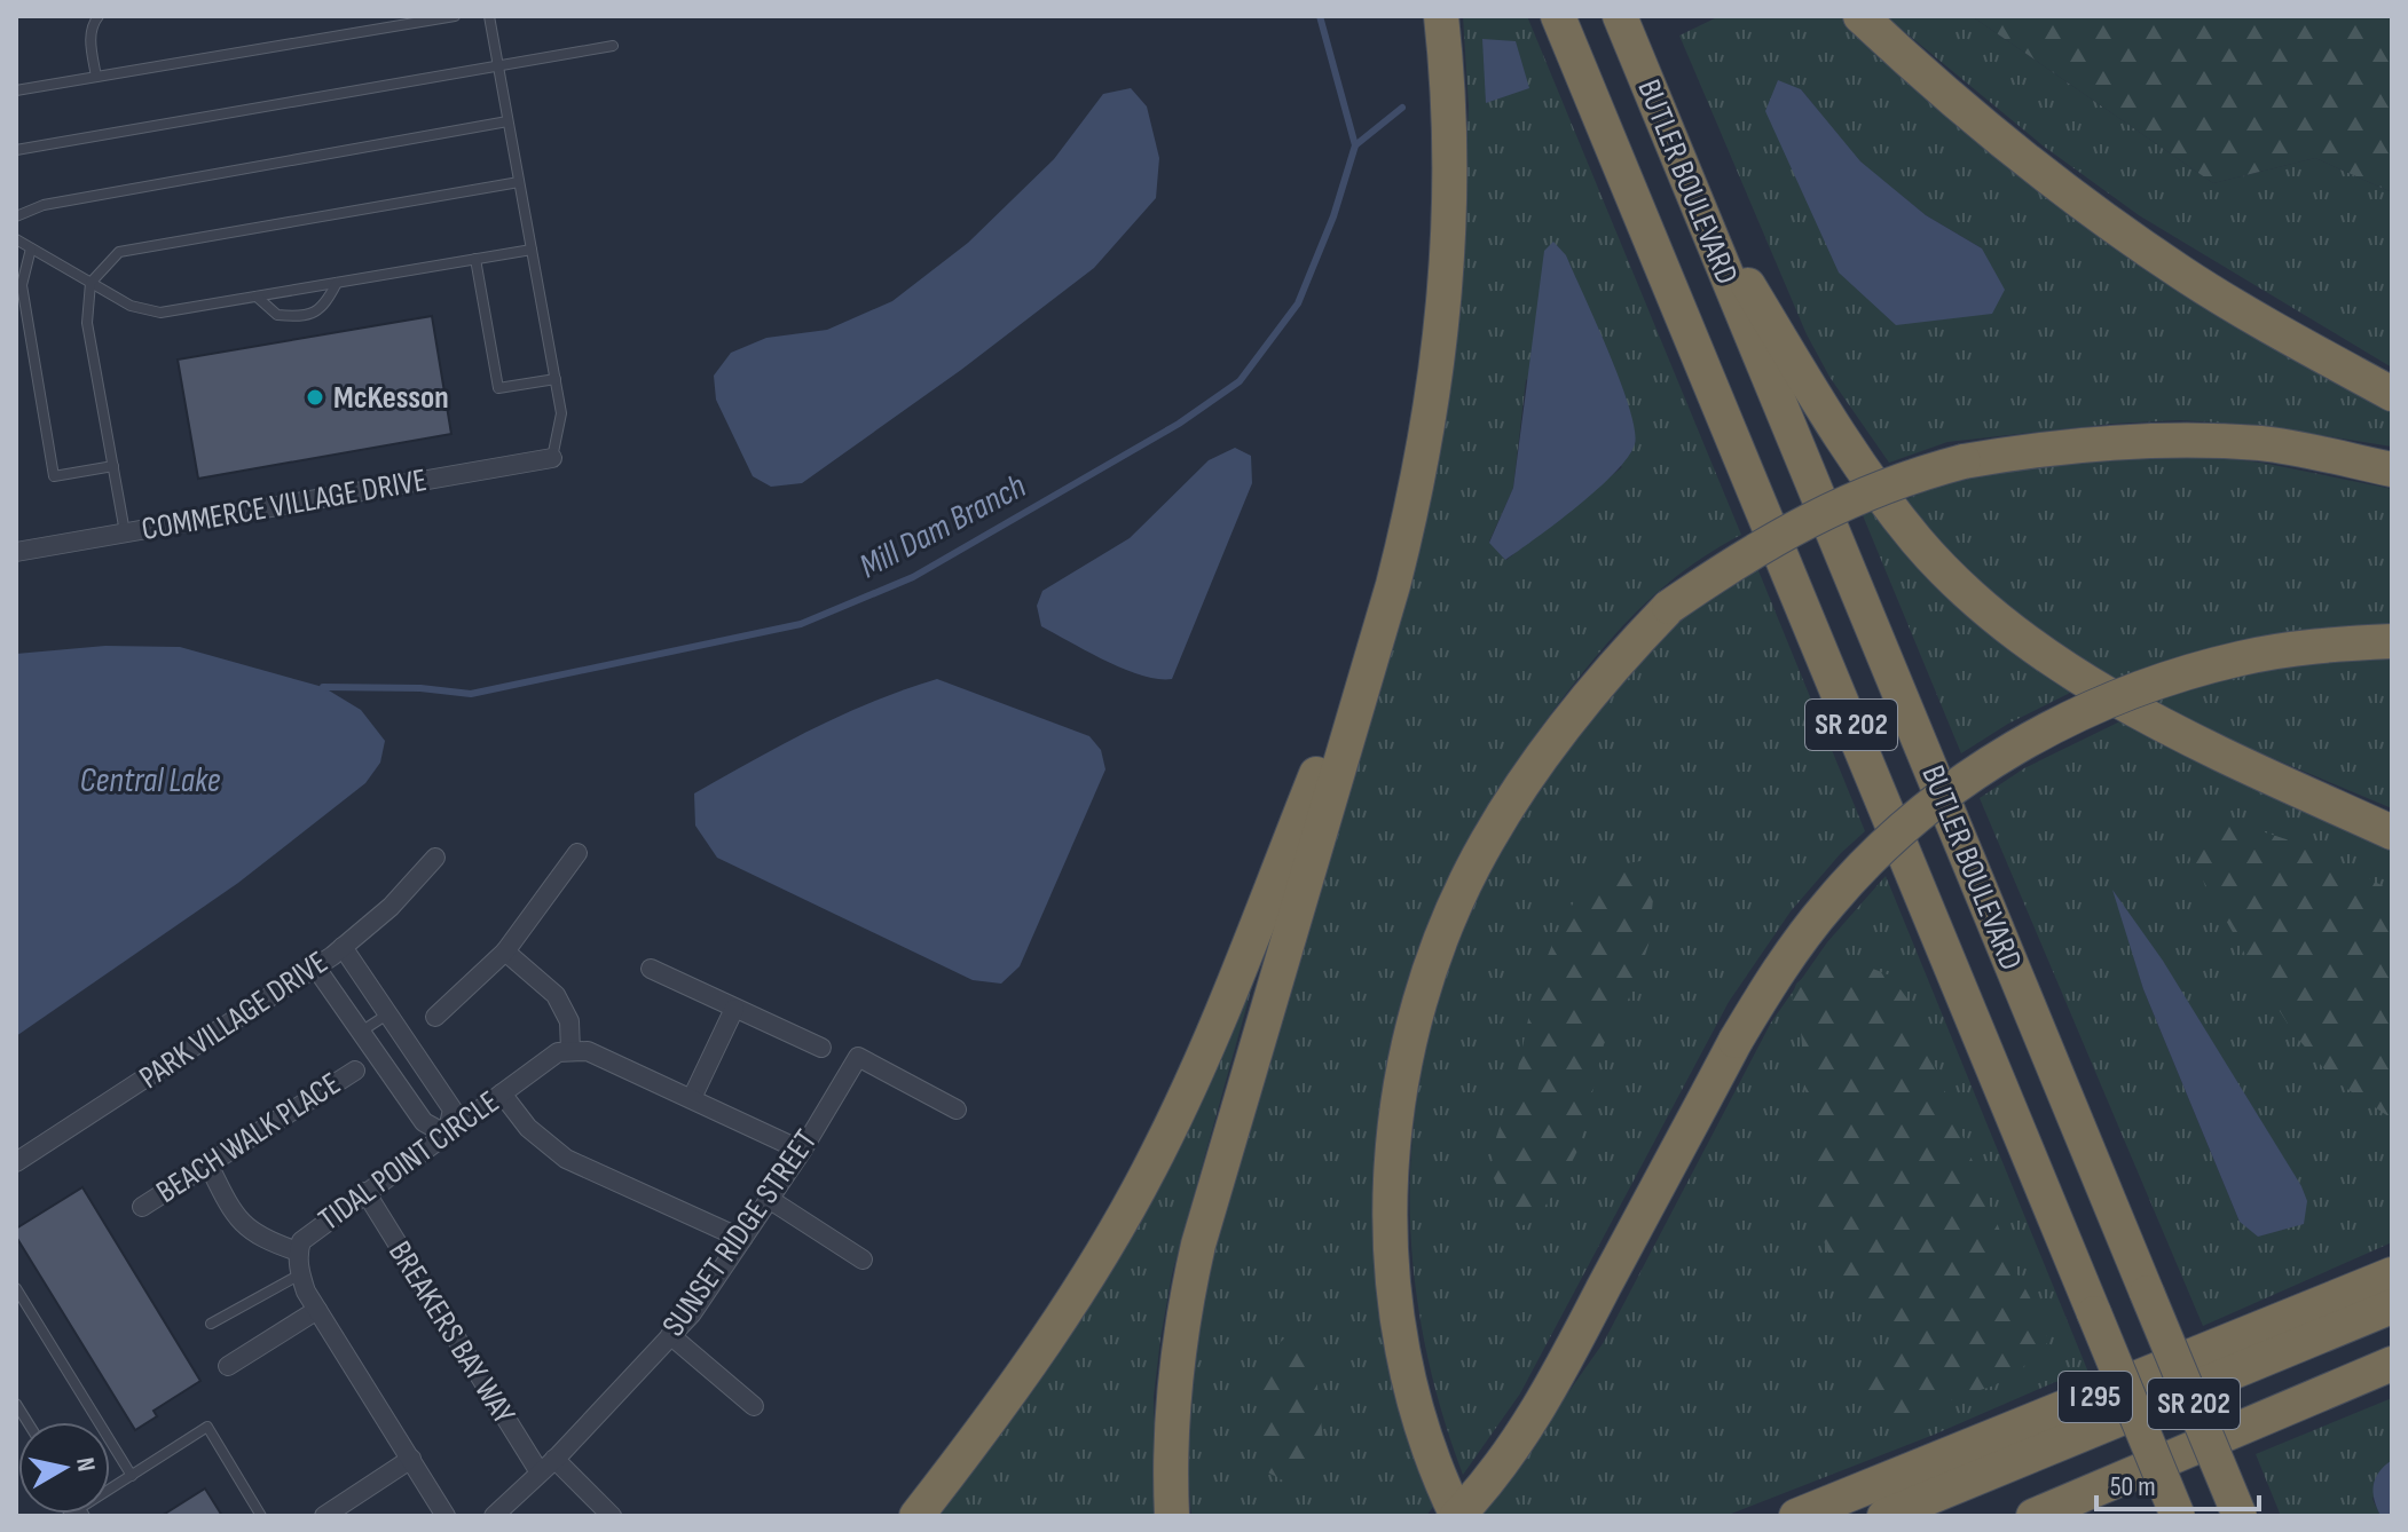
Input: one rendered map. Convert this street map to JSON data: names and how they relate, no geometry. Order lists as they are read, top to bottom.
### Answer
{
  "streets": {
    "highway": ["BUTLER BOULEVARD", "SR 202", "I 295"],
    "street": [
      "COMMERCE VILLAGE DRIVE",
      "PARK VILLAGE DRIVE",
      "BEACH WALK PLACE",
      "TIDAL POINT CIRCLE",
      "SUNSET RIDGE STREET",
      "BREAKERS BAY WAY"
    ]
  },
  "crossings": [
    ["TIDAL POINT CIRCLE", "BREAKERS BAY WAY"],
    ["SUNSET RIDGE STREET", "BREAKERS BAY WAY"]
  ],
  "water": ["Mill Dam Branch", "Central Lake"],
  "places": ["McKesson"],
  "scale_bar": "50 m",
  "north": "right"
}
